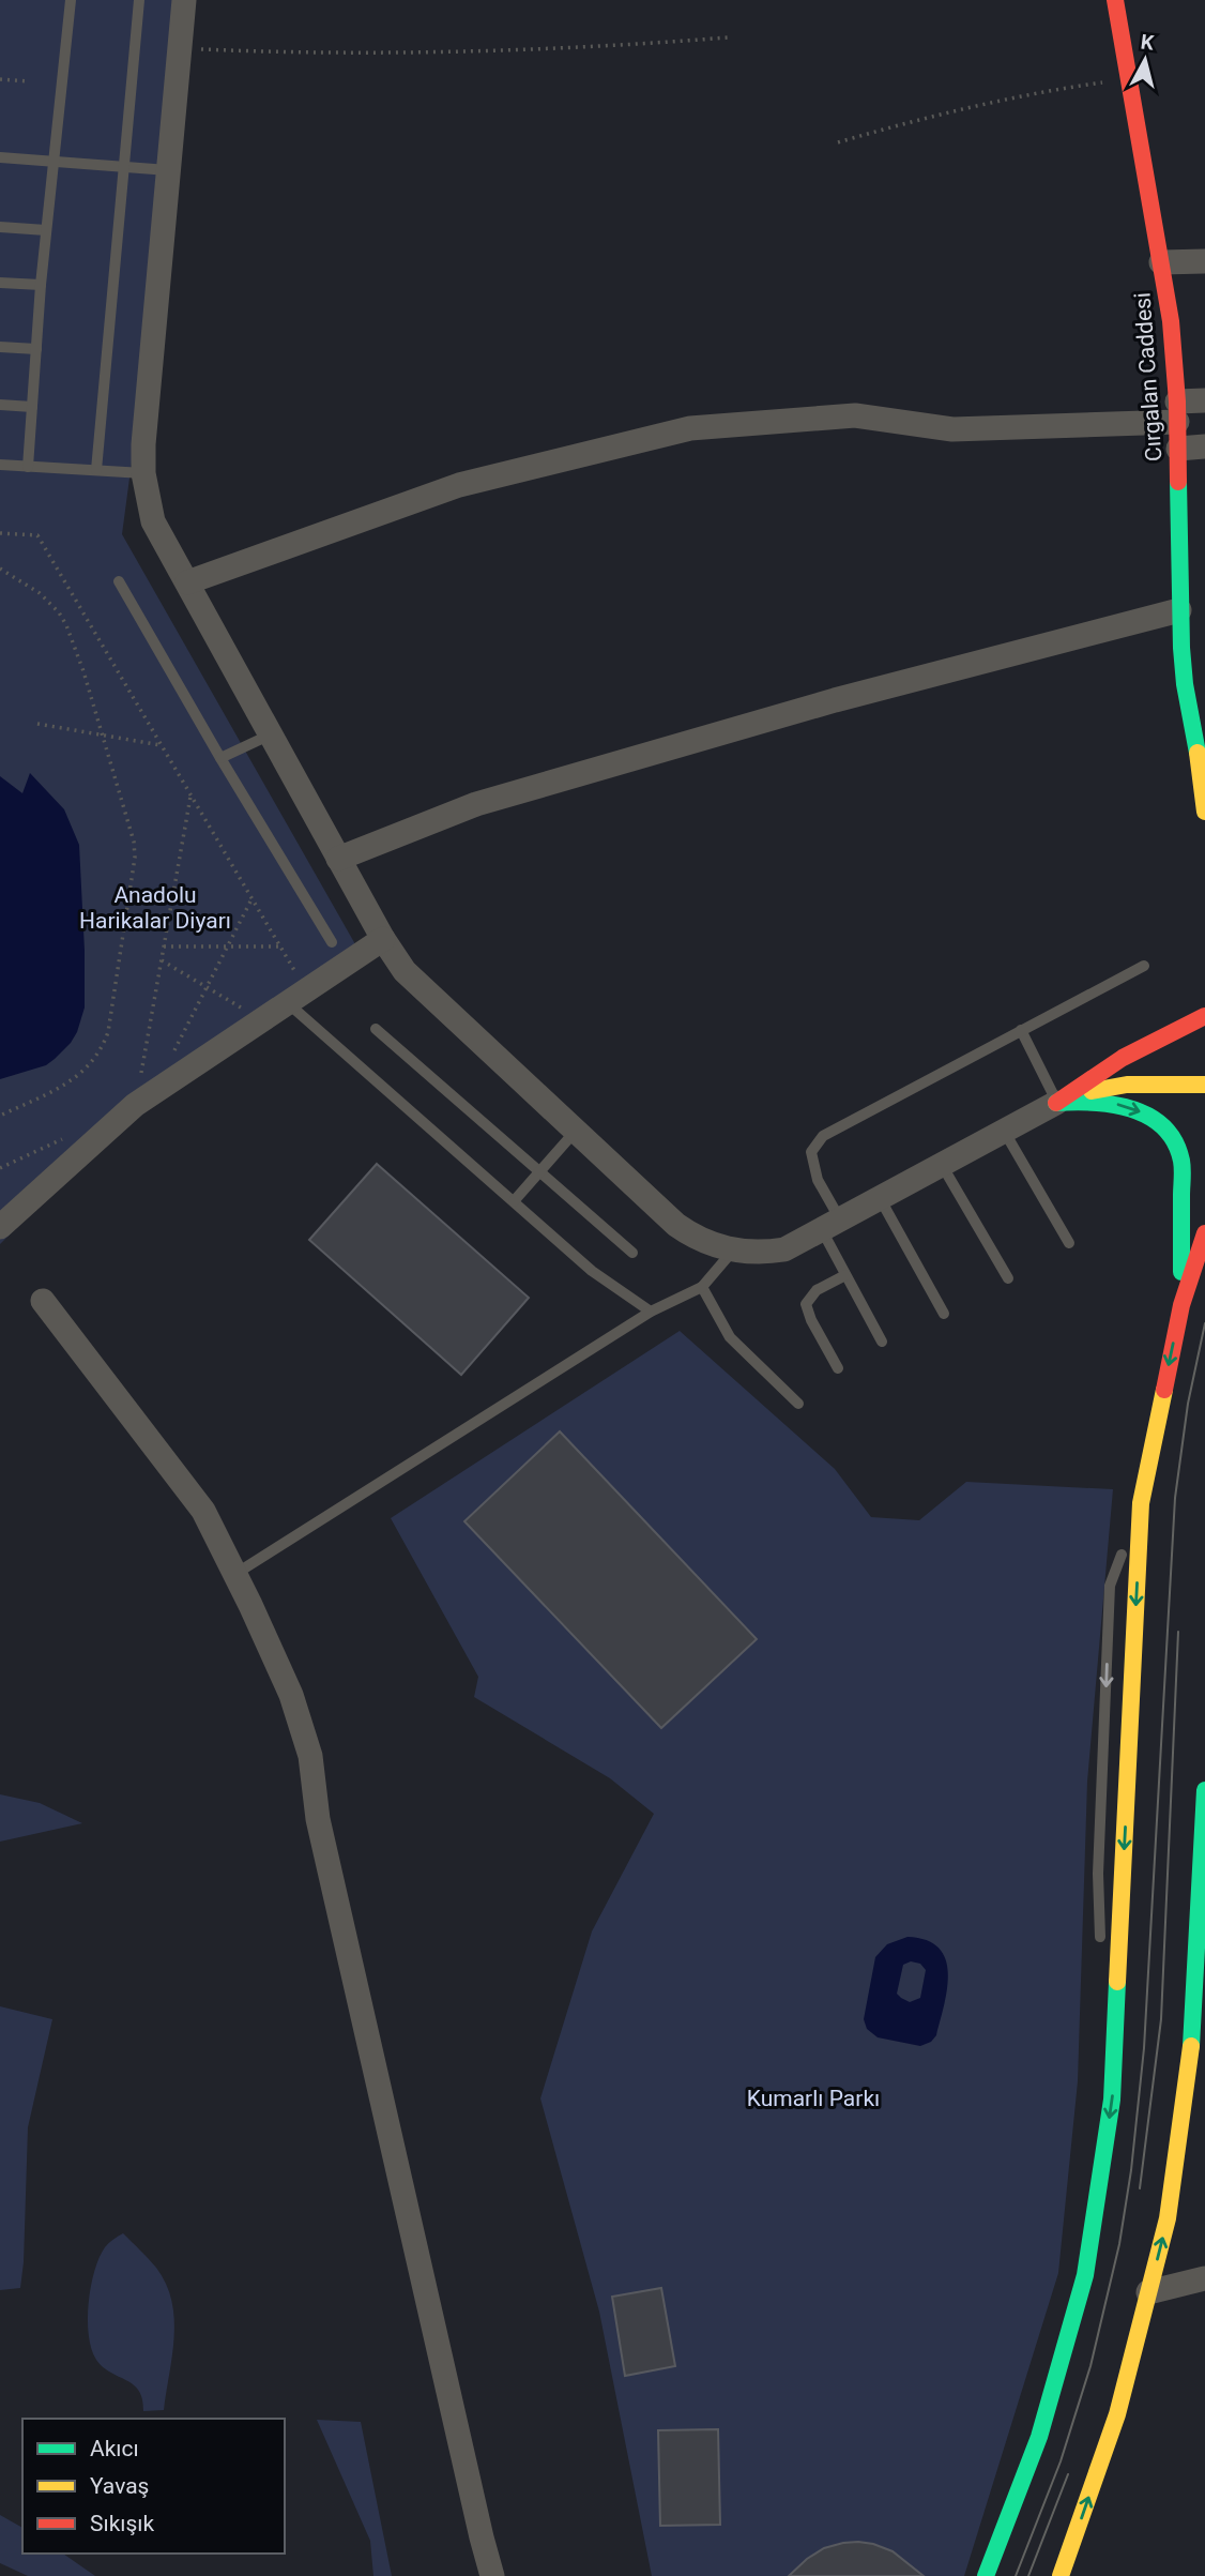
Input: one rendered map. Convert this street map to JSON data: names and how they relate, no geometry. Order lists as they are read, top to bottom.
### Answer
{
  "streets": {
    "main road": ["Cırgalan Caddesi"]
  },
  "parks": ["Anadolu Harikalar Diyarı", "Kumarlı Parkı"],
  "legend": ["Akıcı", "Yavaş", "Sıkışık"],
  "north": "top"
}
